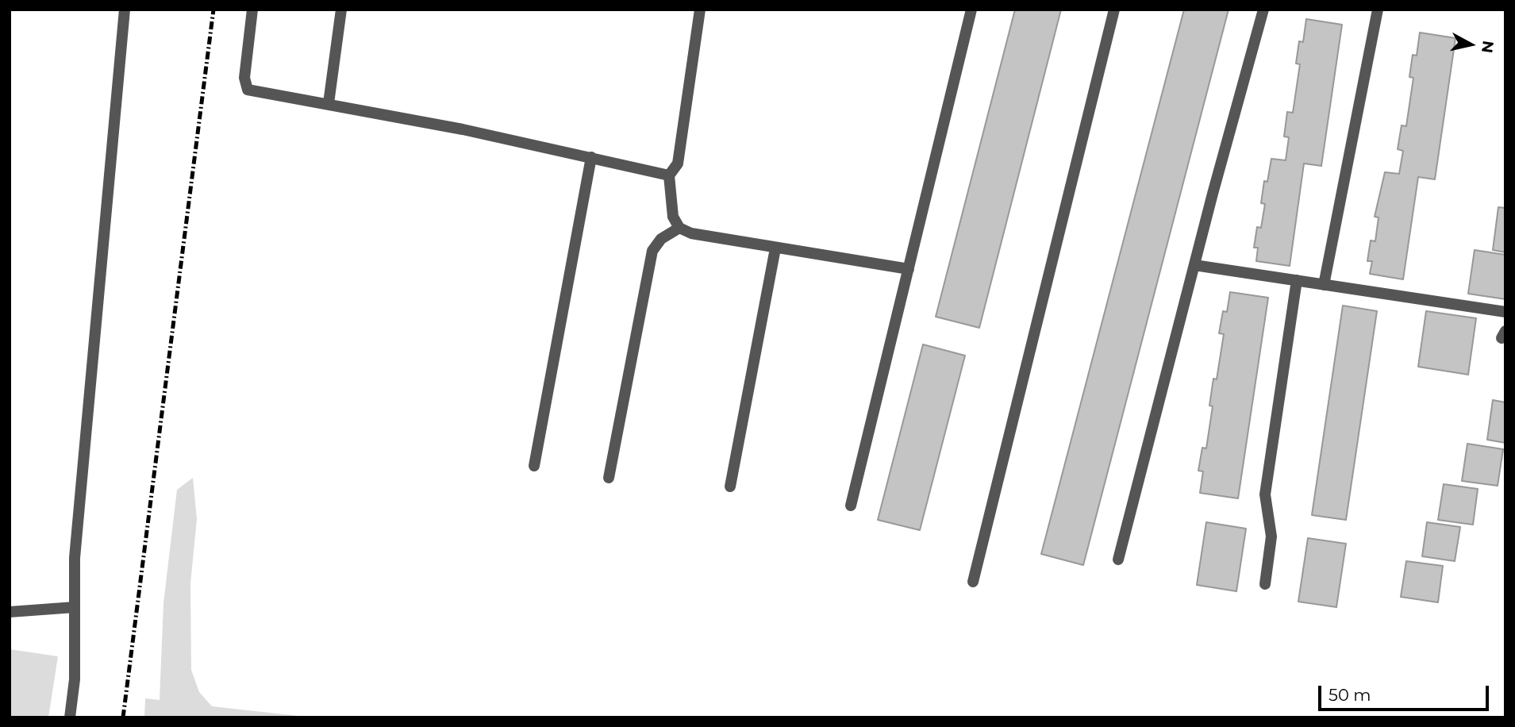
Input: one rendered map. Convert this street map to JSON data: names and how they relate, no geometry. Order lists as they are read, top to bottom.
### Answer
{
  "scale_bar": "50 m",
  "north": "right"
}
